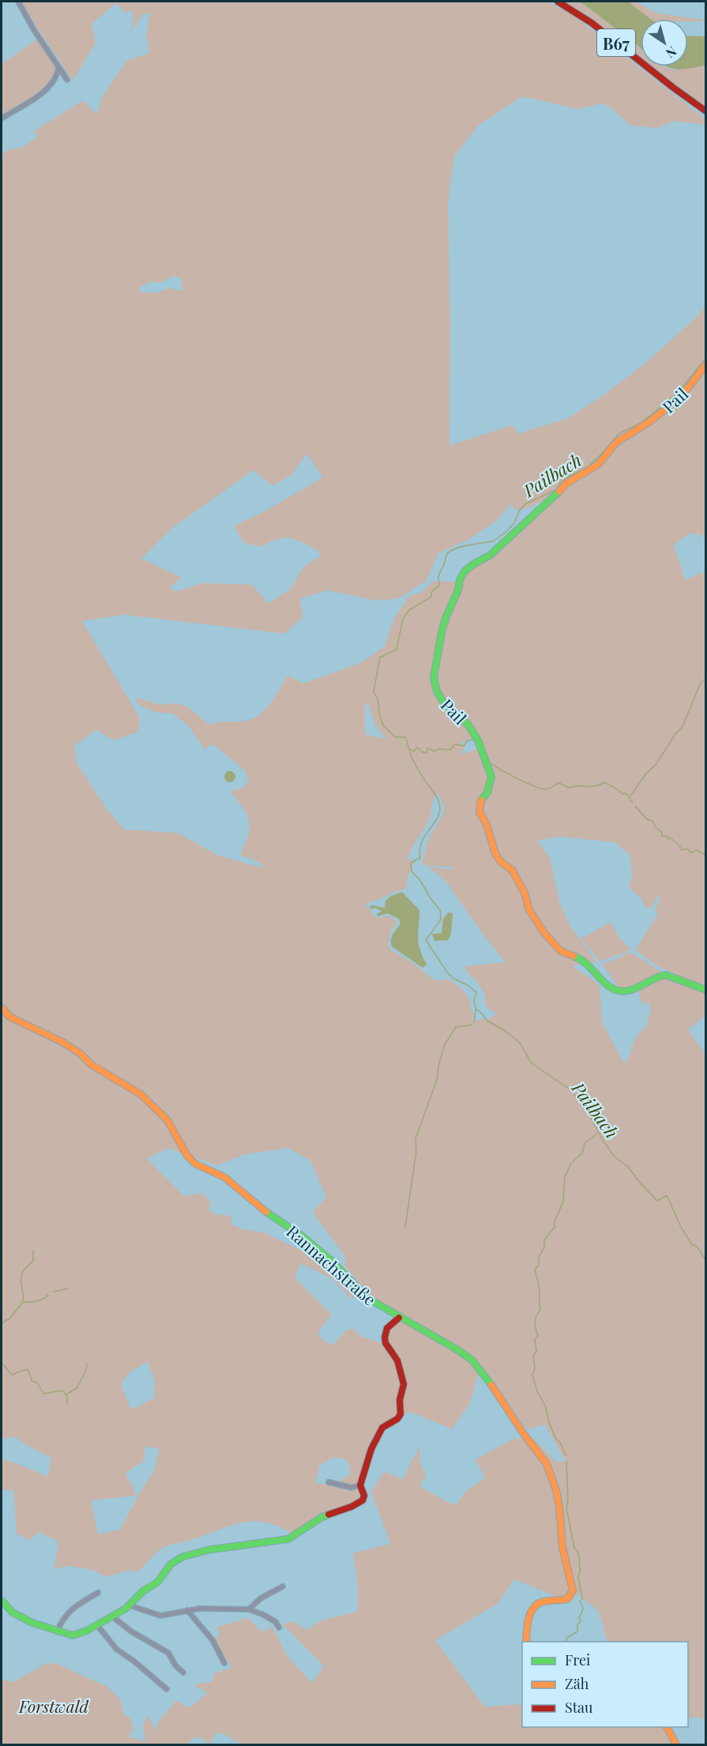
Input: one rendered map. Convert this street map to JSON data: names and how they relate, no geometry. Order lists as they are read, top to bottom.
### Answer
{
  "streets": {
    "street": ["B67", "Pail", "Rannachstraße"]
  },
  "water": ["Pailbach"],
  "parks": ["Forstwald"],
  "legend": ["Frei", "Zäh", "Stau"],
  "north": "bottom right"
}
